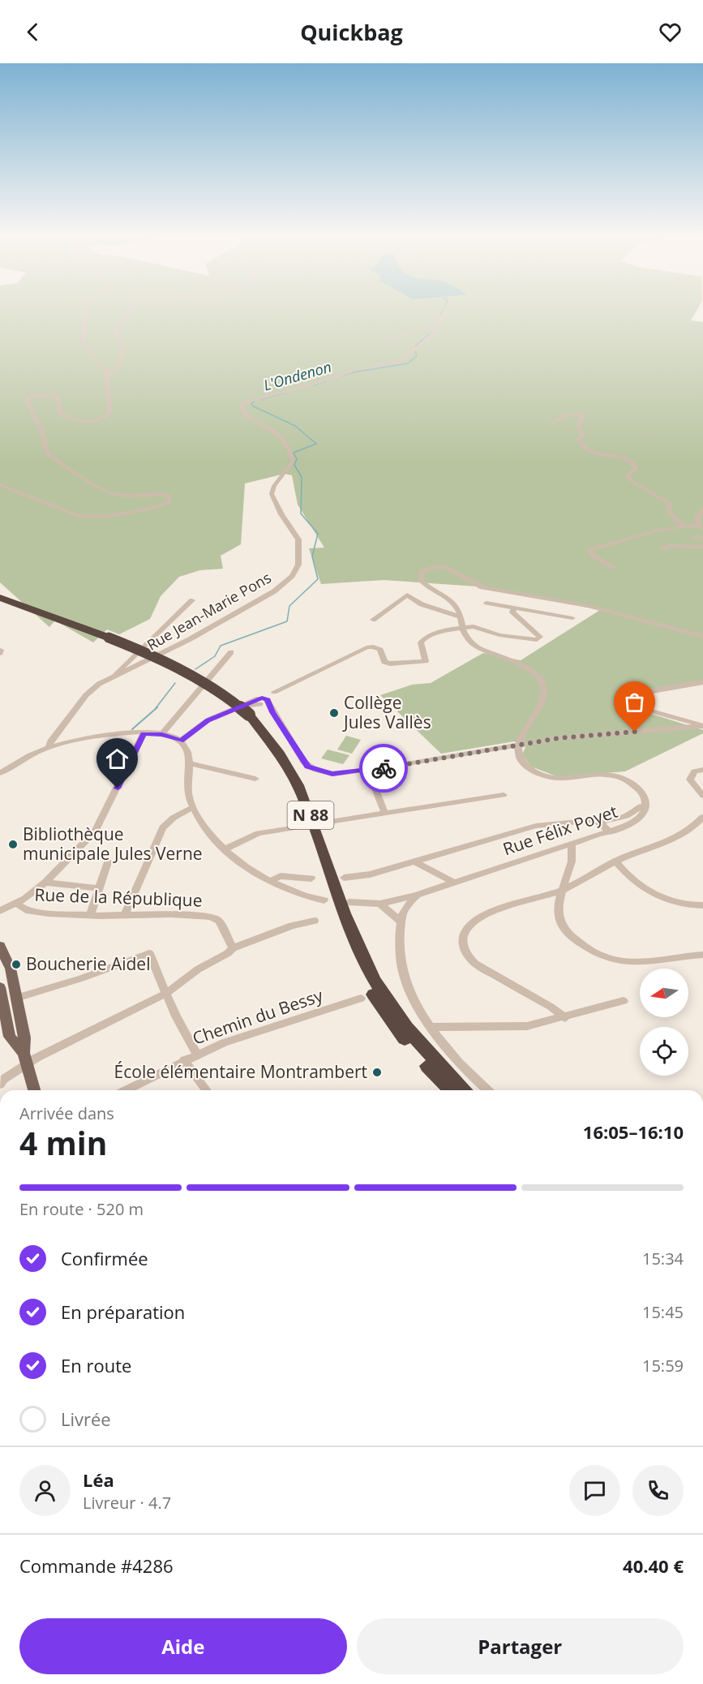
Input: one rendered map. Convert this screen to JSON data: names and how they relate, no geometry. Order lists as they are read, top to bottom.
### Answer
{
  "streets": {
    "highway": ["N 88"],
    "street": [
      "Rue Jean-Marie Pons",
      "Rue Félix Poyet",
      "Rue de la République",
      "Chemin du Bessy"
    ]
  },
  "water": ["L'Ondenon"],
  "places": [
    "Collège Jules Vallès",
    "Bibliothèque municipale Jules Verne",
    "Boucherie Aidel",
    "École élémentaire Montrambert"
  ],
  "north": "left",
  "page": {
    "header": "Quickbag",
    "heading": ["4 min", "Arrivée dans", "16:05–16:10"],
    "panel": [
      "Léa",
      "Livreur · 4.7",
      "Commande #4286",
      "40.40 €"
    ],
    "bar": "En route · 520 m",
    "list": [
      ["Confirmée", "15:34"],
      ["En préparation", "15:45"],
      ["En route", "15:59"],
      "Livrée"
    ],
    "buttons": ["Aide", "Partager"]
  }
}
